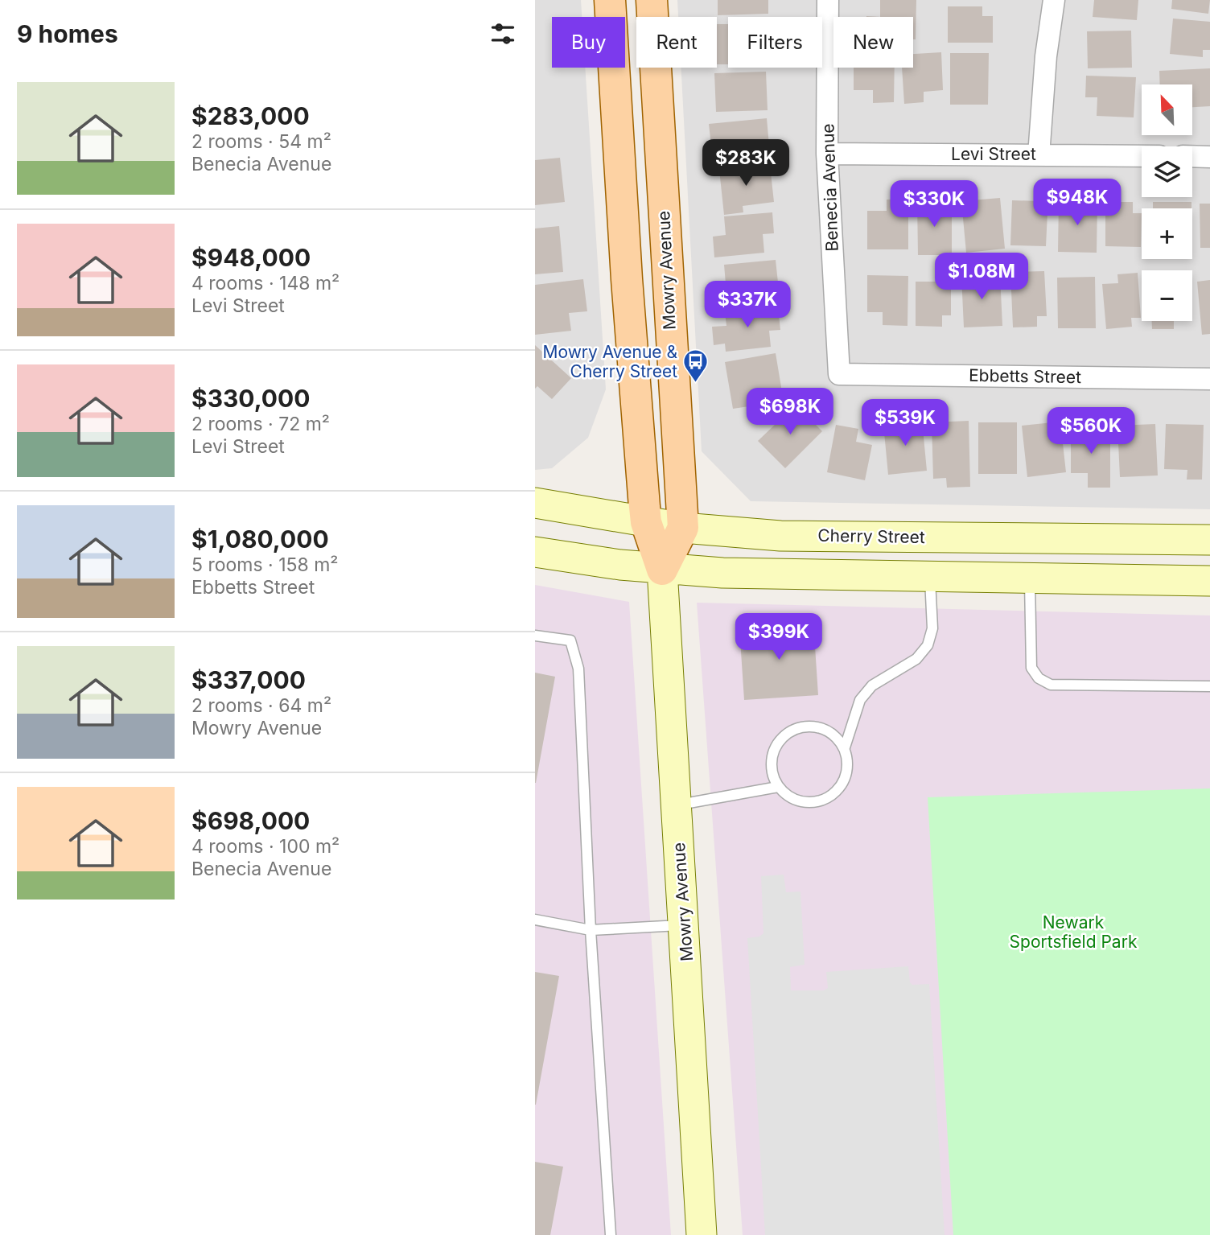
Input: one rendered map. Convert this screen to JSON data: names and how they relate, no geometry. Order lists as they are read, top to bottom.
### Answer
{
  "streets": {
    "main road": ["Mowry Avenue", "Cherry Street"],
    "street": ["Levi Street", "Benecia Avenue", "Ebbetts Street"]
  },
  "crossings": [
    ["Levi Street", "Benecia Avenue"],
    ["Benecia Avenue", "Ebbetts Street"],
    ["Mowry Avenue", "Cherry Street"]
  ],
  "parks": ["Newark Sportsfield Park"],
  "places": {
    "bus stop": ["Mowry Avenue & Cherry Street"]
  },
  "north": "top left",
  "page": {
    "heading": "9 homes",
    "chip": [
      "Buy",
      "Rent",
      "Filters",
      "New"
    ],
    "list": [
      {
        "name": "$283,000",
        "note": "2 rooms · 54 m² · Benecia Avenue"
      },
      {
        "name": "$948,000",
        "note": "4 rooms · 148 m² · Levi Street"
      },
      {
        "name": "$330,000",
        "note": "2 rooms · 72 m² · Levi Street"
      },
      {
        "name": "$1,080,000",
        "note": "5 rooms · 158 m² · Ebbetts Street"
      },
      {
        "name": "$337,000",
        "note": "2 rooms · 64 m² · Mowry Avenue"
      },
      {
        "name": "$698,000",
        "note": "4 rooms · 100 m² · Benecia Avenue"
      }
    ],
    "map_buttons": ["+", "−"],
    "price": [
      "$283K",
      "$948K",
      "$330K",
      "$1.08M",
      "$337K",
      "$698K",
      "$539K",
      "$560K",
      "$399K"
    ]
  }
}
